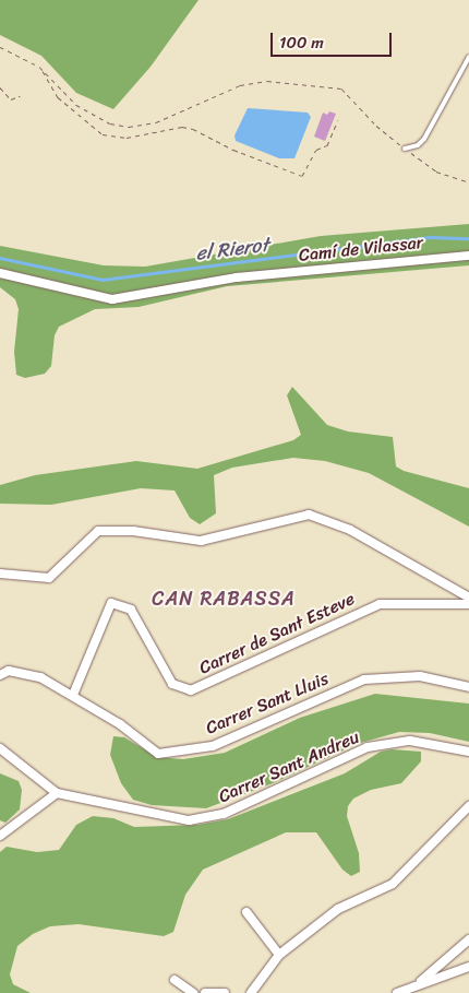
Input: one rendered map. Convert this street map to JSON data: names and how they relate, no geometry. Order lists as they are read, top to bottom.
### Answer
{
  "streets": {
    "street": [
      "Camí de Vilassar",
      "Carrer de Sant Esteve",
      "Carrer Sant Lluis",
      "Carrer Sant Andreu"
    ]
  },
  "crossings": [
    ["Carrer de Sant Esteve", "Carrer Sant Lluis"]
  ],
  "districts": ["CAN RABASSA"],
  "water": ["el Rierot"],
  "scale_bar": "100 m"
}
